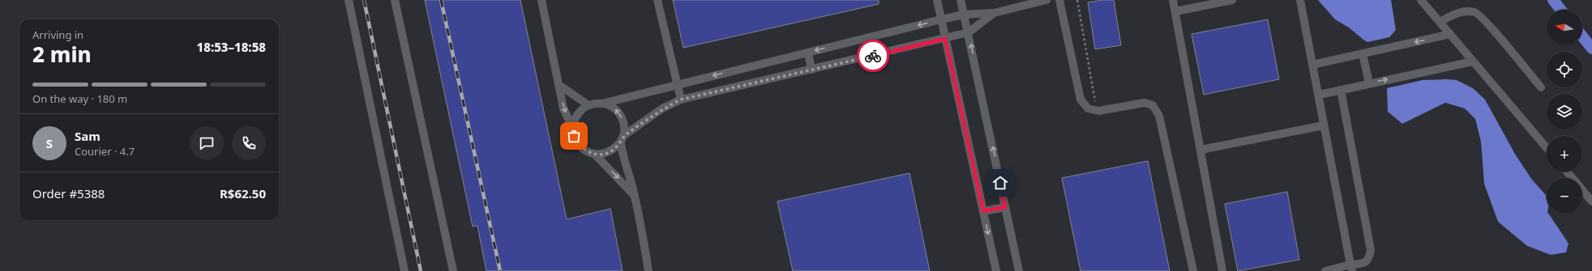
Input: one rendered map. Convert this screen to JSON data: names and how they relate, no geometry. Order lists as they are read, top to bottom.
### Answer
{
  "north": "left",
  "page": {
    "map_buttons": ["+", "−"],
    "heading": ["2 min", "Arriving in", "18:53–18:58"],
    "panel": [
      "Sam",
      "Courier · 4.7",
      "Order #5388",
      "R$62.50"
    ],
    "bar": "On the way · 180 m",
    "round": "S"
  }
}
